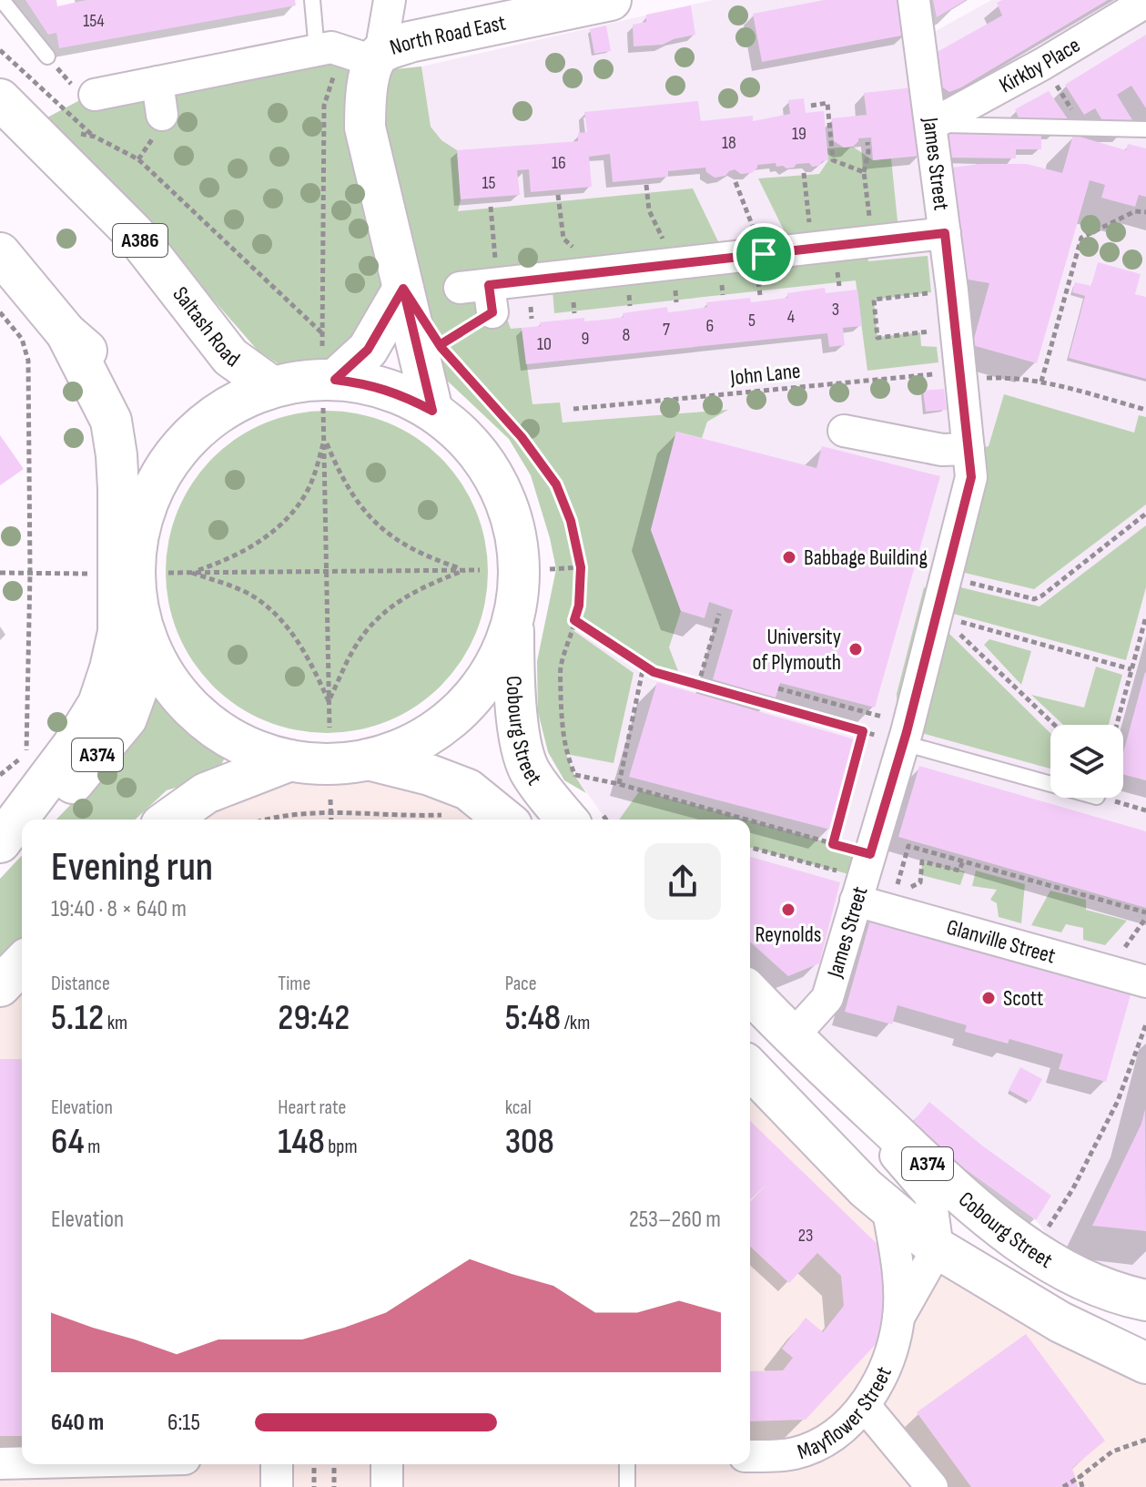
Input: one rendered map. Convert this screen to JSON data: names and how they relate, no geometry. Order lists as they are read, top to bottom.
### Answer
{
  "streets": {
    "main road": [
      "North Road East",
      "A386",
      "Saltash Road",
      "Cobourg Street",
      "A374"
    ],
    "street": [
      "Kirkby Place",
      "James Street",
      "Glanville Street",
      "Mayflower Street"
    ],
    "path": ["John Lane"]
  },
  "crossings": [
    ["Kirkby Place", "James Street"],
    ["James Street", "John Lane"],
    ["James Street", "Cobourg Street"],
    ["James Street", "Glanville Street"],
    ["Cobourg Street", "A374"],
    ["Cobourg Street", "Mayflower Street"],
    ["A374", "Mayflower Street"]
  ],
  "places": [
    "Babbage Building",
    "University of Plymouth",
    "Reynolds",
    "Scott"
  ],
  "house_numbers": [
    "154",
    "19",
    "18",
    "16",
    "15",
    "3",
    "4",
    "5",
    "6",
    "7",
    "8",
    "9",
    "10",
    "23"
  ],
  "page": {
    "heading": ["Evening run", "19:40 · 8 × 640 m"],
    "stats": [
      ["Distance", "5.12 km"],
      ["Time", "29:42"],
      ["Pace", "5:48 /km"],
      ["Elevation", "64 m"],
      ["Heart rate", "148 bpm"],
      ["kcal", "308"]
    ],
    "chart": ["Elevation", "253–260 m"],
    "list": [
      {
        "name": "640 m",
        "note": "6:15"
      }
    ]
  }
}
